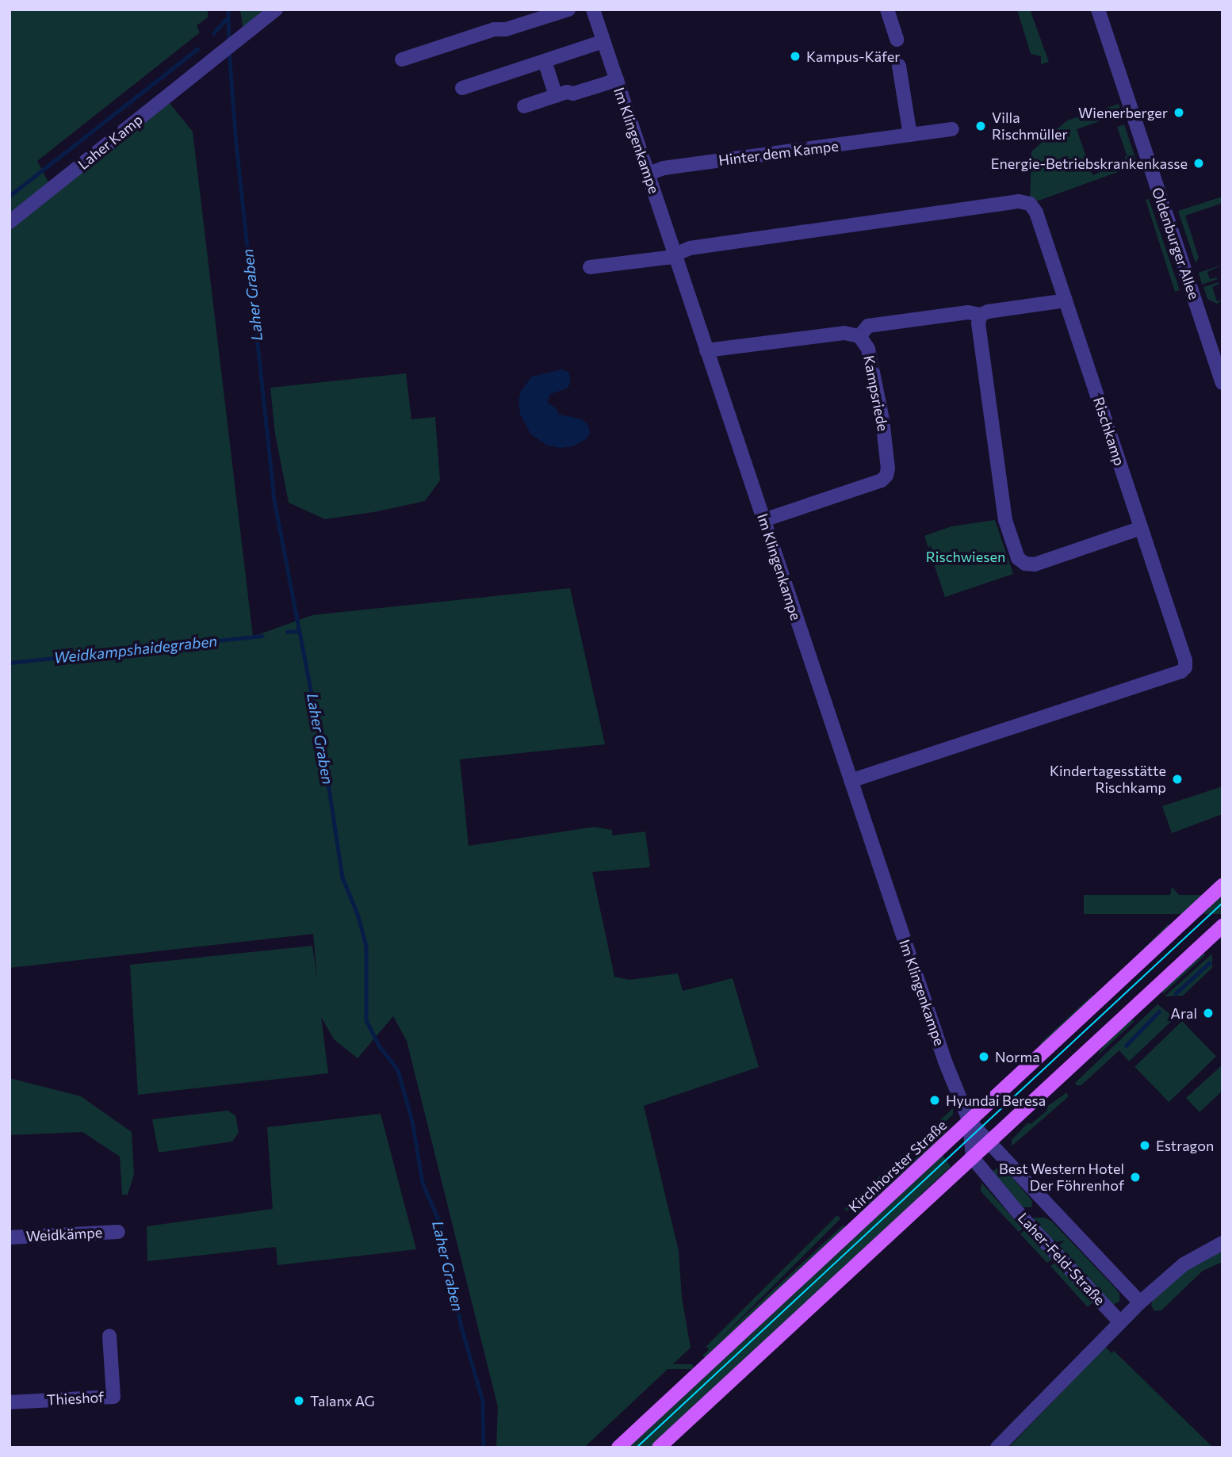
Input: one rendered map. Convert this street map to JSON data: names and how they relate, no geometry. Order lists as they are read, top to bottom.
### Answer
{
  "streets": {
    "main road": ["Kirchhorster Straße"],
    "street": [
      "Im Klingenkampe",
      "Laher Kamp",
      "Hinter dem Kampe",
      "Oldenburger Allee",
      "Kampsriede",
      "Rischkamp",
      "Weidkämpe",
      "Laher-Feld-Straße",
      "Thieshof"
    ]
  },
  "crossings": [
    ["Im Klingenkampe", "Hinter dem Kampe"],
    ["Im Klingenkampe", "Kampsriede"],
    ["Im Klingenkampe", "Rischkamp"],
    ["Im Klingenkampe", "Kirchhorster Straße"],
    ["Im Klingenkampe", "Laher-Feld-Straße"],
    ["Kirchhorster Straße", "Laher-Feld-Straße"]
  ],
  "water": ["Laher Graben", "Weidkampshaidegraben"],
  "parks": ["Rischwiesen"],
  "places": [
    "Kampus-Käfer",
    "Wienerberger",
    "Villa Rischmüller",
    "Energie-Betriebskrankenkasse",
    "Kindertagesstätte Rischkamp",
    "Aral",
    "Norma",
    "Hyundai Beresa",
    "Estragon",
    "Best Western Hotel Der Föhrenhof",
    "Talanx AG"
  ]
}
